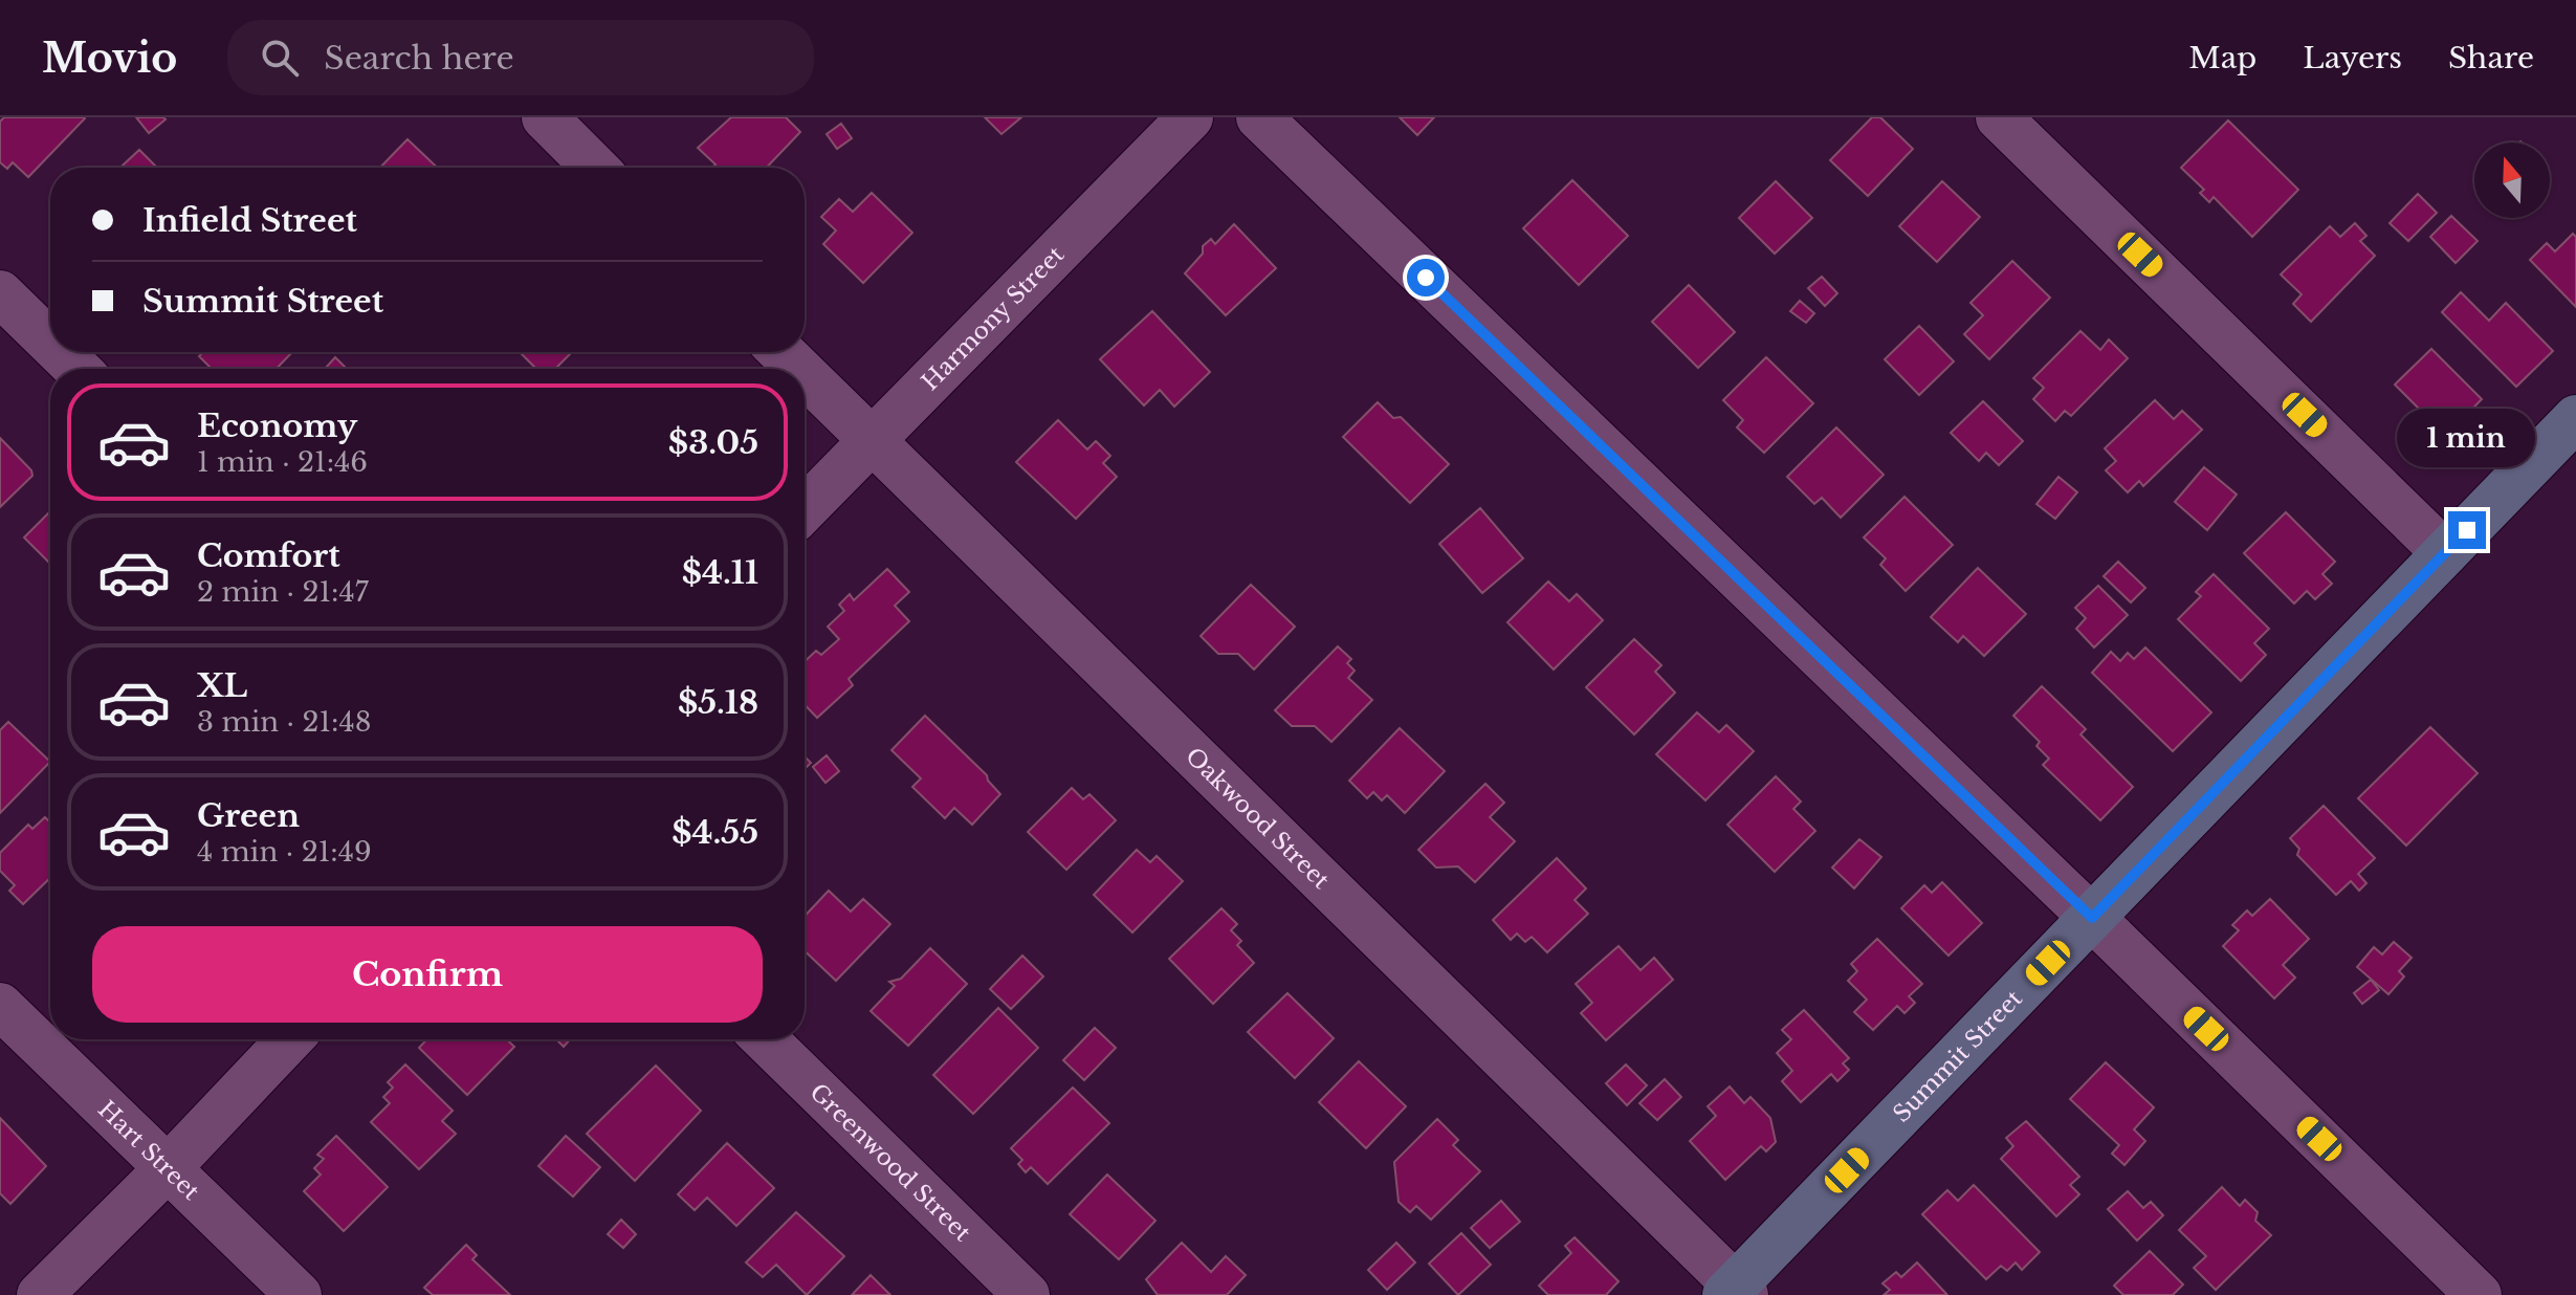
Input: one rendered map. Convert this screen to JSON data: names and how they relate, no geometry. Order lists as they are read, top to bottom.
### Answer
{
  "streets": {
    "main road": ["Summit Street"],
    "street": [
      "Harmony Street",
      "Oakwood Street",
      "Hart Street",
      "Greenwood Street"
    ]
  },
  "crossings": [
    ["Harmony Street", "Oakwood Street"],
    ["Oakwood Street", "Summit Street"]
  ],
  "north": "top",
  "page": {
    "header": "Movio",
    "search": "Search here",
    "nav": ["Map", "Layers", "Share"],
    "banner": ["Infield Street", "Summit Street"],
    "list": [
      {
        "name": "Economy",
        "note": "1 min · 21:46",
        "value": "$3.05"
      },
      {
        "name": "Comfort",
        "note": "2 min · 21:47",
        "value": "$4.11"
      },
      {
        "name": "XL",
        "note": "3 min · 21:48",
        "value": "$5.18"
      },
      {
        "name": "Green",
        "note": "4 min · 21:49",
        "value": "$4.55"
      }
    ],
    "bubble": "1 min",
    "buttons": "Confirm"
  }
}
